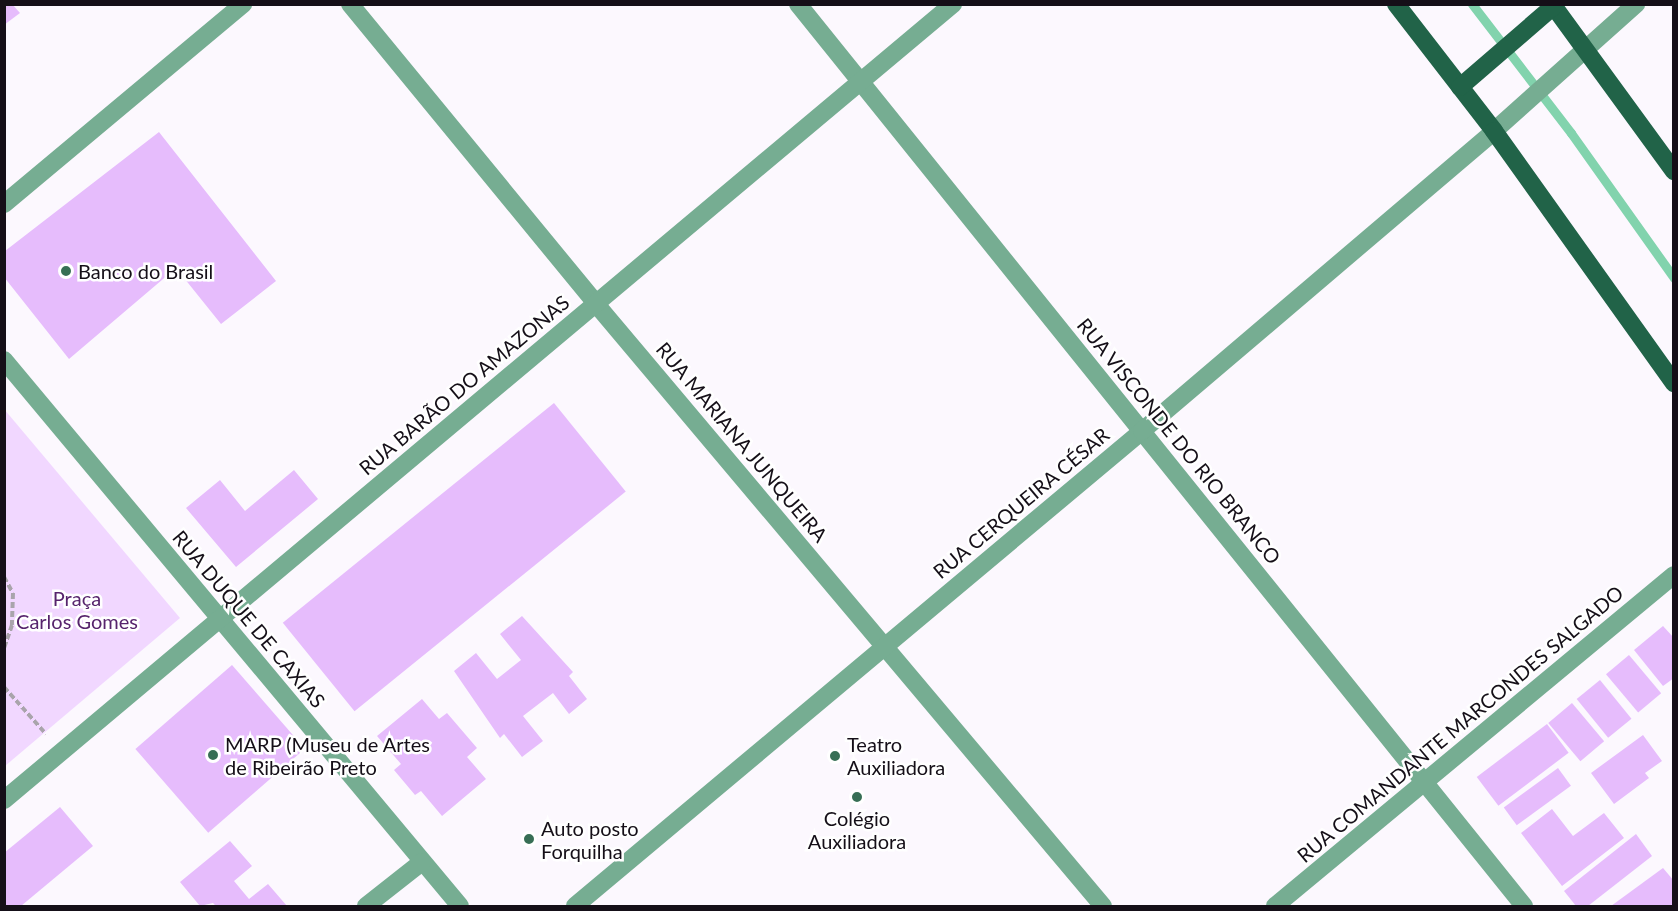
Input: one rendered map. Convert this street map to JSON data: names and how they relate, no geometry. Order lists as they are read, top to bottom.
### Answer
{
  "streets": {
    "street": [
      "RUA BARÃO DO AMAZONAS",
      "RUA VISCONDE DO RIO BRANCO",
      "RUA MARIANA JUNQUEIRA",
      "RUA CERQUEIRA CÉSAR",
      "RUA DUQUE DE CAXIAS",
      "RUA COMANDANTE MARCONDES SALGADO"
    ]
  },
  "crossings": [
    ["RUA BARÃO DO AMAZONAS", "RUA VISCONDE DO RIO BRANCO"],
    ["RUA BARÃO DO AMAZONAS", "RUA MARIANA JUNQUEIRA"],
    ["RUA BARÃO DO AMAZONAS", "RUA DUQUE DE CAXIAS"],
    ["RUA VISCONDE DO RIO BRANCO", "RUA CERQUEIRA CÉSAR"],
    ["RUA VISCONDE DO RIO BRANCO", "RUA COMANDANTE MARCONDES SALGADO"],
    ["RUA MARIANA JUNQUEIRA", "RUA CERQUEIRA CÉSAR"]
  ],
  "parks": ["Praça Carlos Gomes"],
  "places": [
    "Banco do Brasil",
    "MARP (Museu de Artes de Ribeirão Preto",
    "Teatro Auxiliadora",
    "Colégio Auxiliadora",
    "Auto posto Forquilha"
  ]
}
